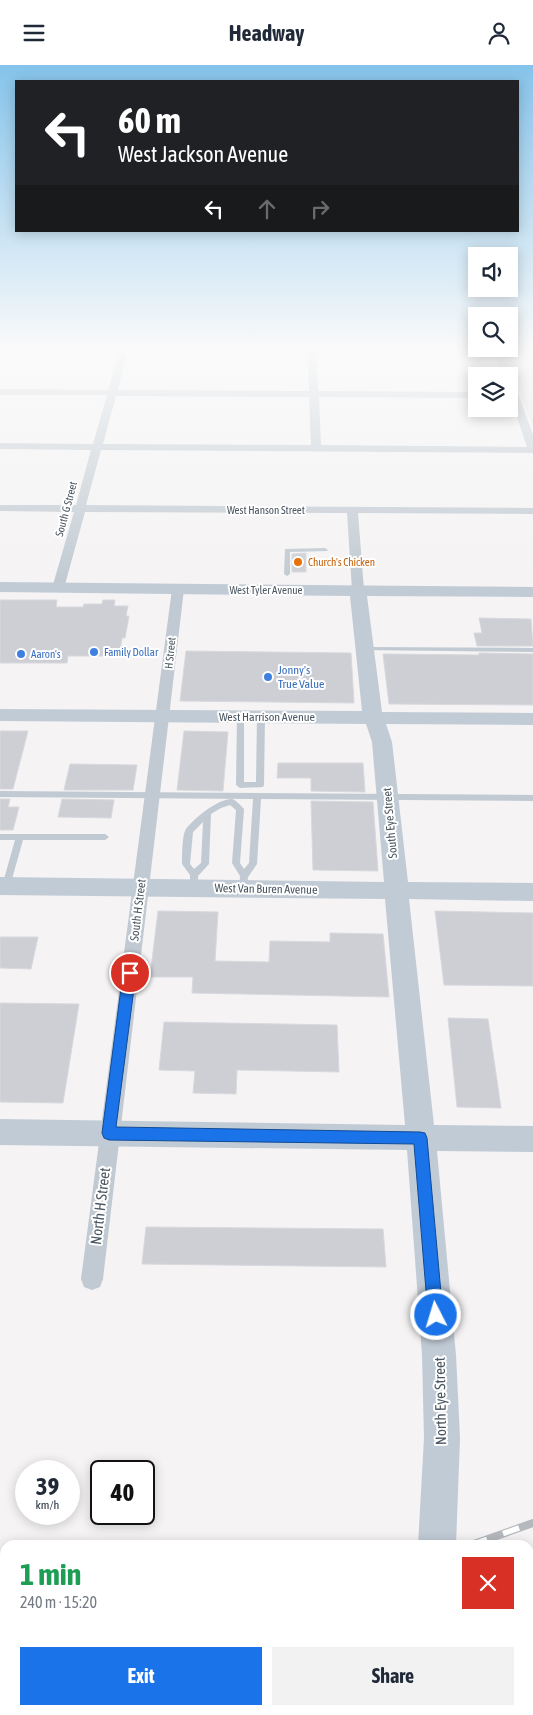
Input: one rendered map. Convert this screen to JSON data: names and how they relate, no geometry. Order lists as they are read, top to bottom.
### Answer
{
  "streets": {
    "street": [
      "South G Street",
      "West Hanson Street",
      "West Tyler Avenue",
      "H Street",
      "West Harrison Avenue",
      "South Eye Street",
      "West Van Buren Avenue",
      "South H Street",
      "North H Street",
      "North Eye Street"
    ]
  },
  "crossings": [
    ["South G Street", "West Hanson Street"],
    ["South G Street", "West Tyler Avenue"],
    ["West Hanson Street", "South Eye Street"],
    ["West Tyler Avenue", "H Street"],
    ["West Tyler Avenue", "South Eye Street"],
    ["H Street", "West Harrison Avenue"],
    ["H Street", "South H Street"],
    ["West Harrison Avenue", "South Eye Street"],
    ["West Harrison Avenue", "South H Street"],
    ["South Eye Street", "West Van Buren Avenue"],
    ["South Eye Street", "North Eye Street"],
    ["West Van Buren Avenue", "South H Street"],
    ["South H Street", "North H Street"]
  ],
  "places": [
    "Church's Chicken",
    "Family Dollar",
    "Aaron's",
    "Jonny's True Value"
  ],
  "page": {
    "header": "Headway",
    "turn": ["60 m", "West Jackson Avenue"],
    "speed": "39 km/h",
    "limit": "40",
    "heading": ["1 min", "240 m · 15:20"],
    "buttons": ["Exit", "Share"]
  }
}
